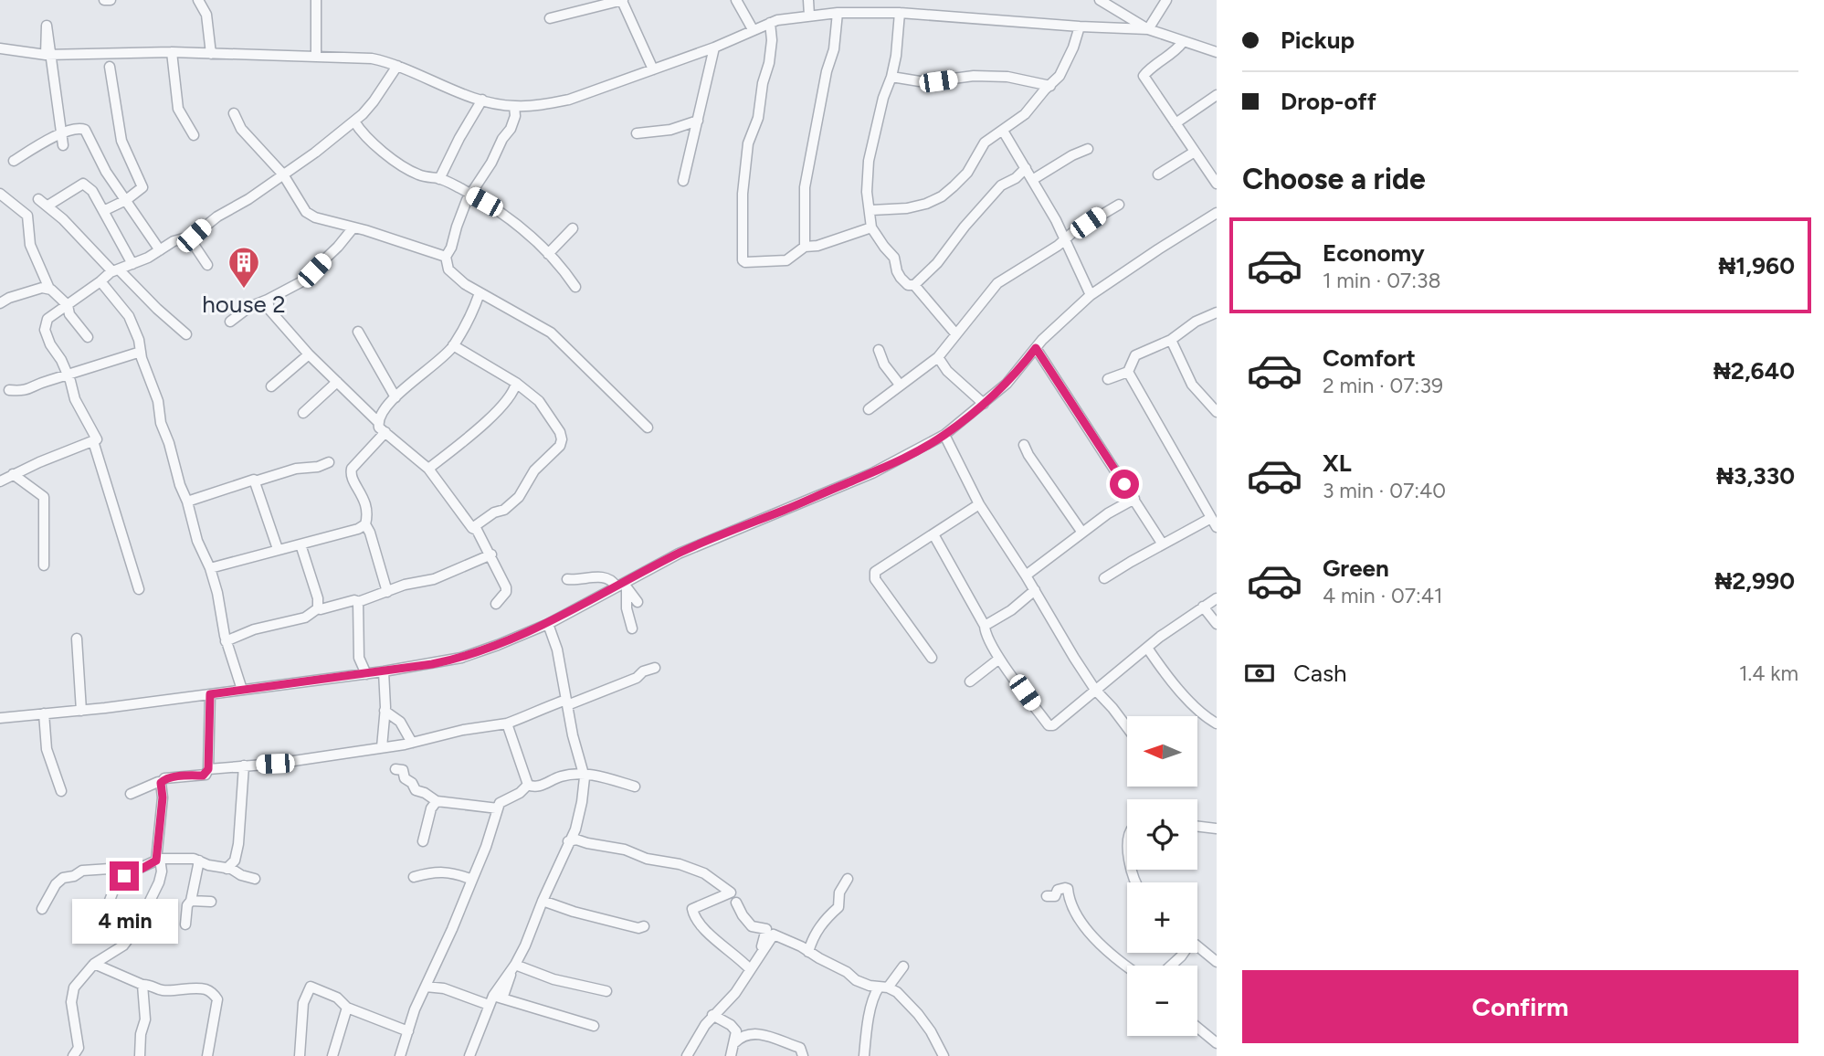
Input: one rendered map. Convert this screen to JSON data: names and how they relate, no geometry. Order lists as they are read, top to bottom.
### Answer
{
  "places": {
    "building": ["house 2"]
  },
  "north": "left",
  "page": {
    "banner": ["Pickup", "Drop-off"],
    "heading": "Choose a ride",
    "list": [
      {
        "name": "Economy",
        "note": "1 min · 07:38",
        "value": "₦1,960"
      },
      {
        "name": "Comfort",
        "note": "2 min · 07:39",
        "value": "₦2,640"
      },
      {
        "name": "XL",
        "note": "3 min · 07:40",
        "value": "₦3,330"
      },
      {
        "name": "Green",
        "note": "4 min · 07:41",
        "value": "₦2,990"
      }
    ],
    "pay": ["Cash", "1.4 km"],
    "map_buttons": ["+", "−"],
    "bubble": "4 min",
    "buttons": "Confirm"
  }
}
